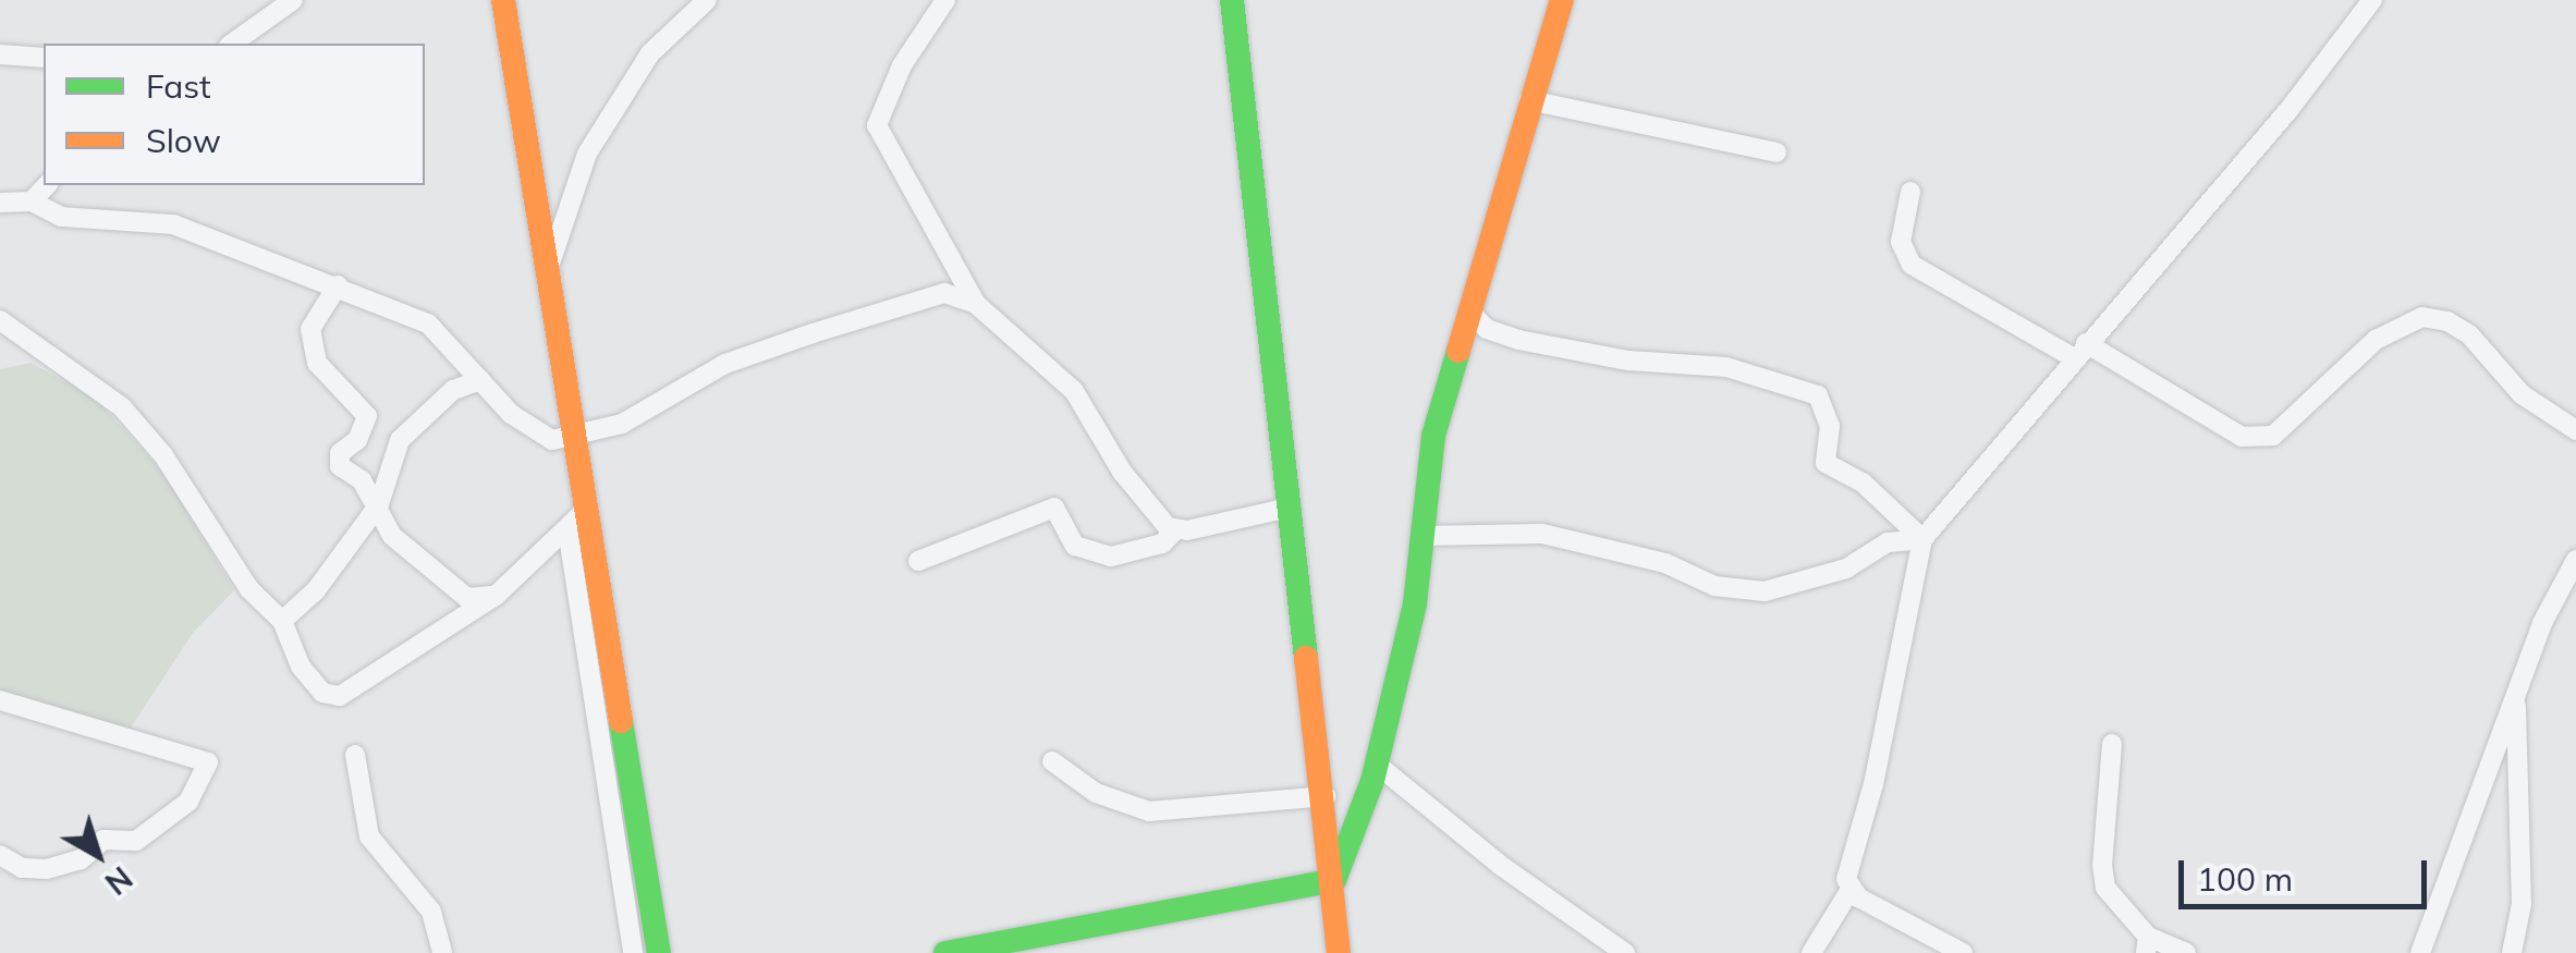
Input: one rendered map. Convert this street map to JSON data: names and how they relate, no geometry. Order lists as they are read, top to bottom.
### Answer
{
  "legend": ["Fast", "Slow"],
  "scale_bar": "100 m",
  "north": "bottom right"
}
